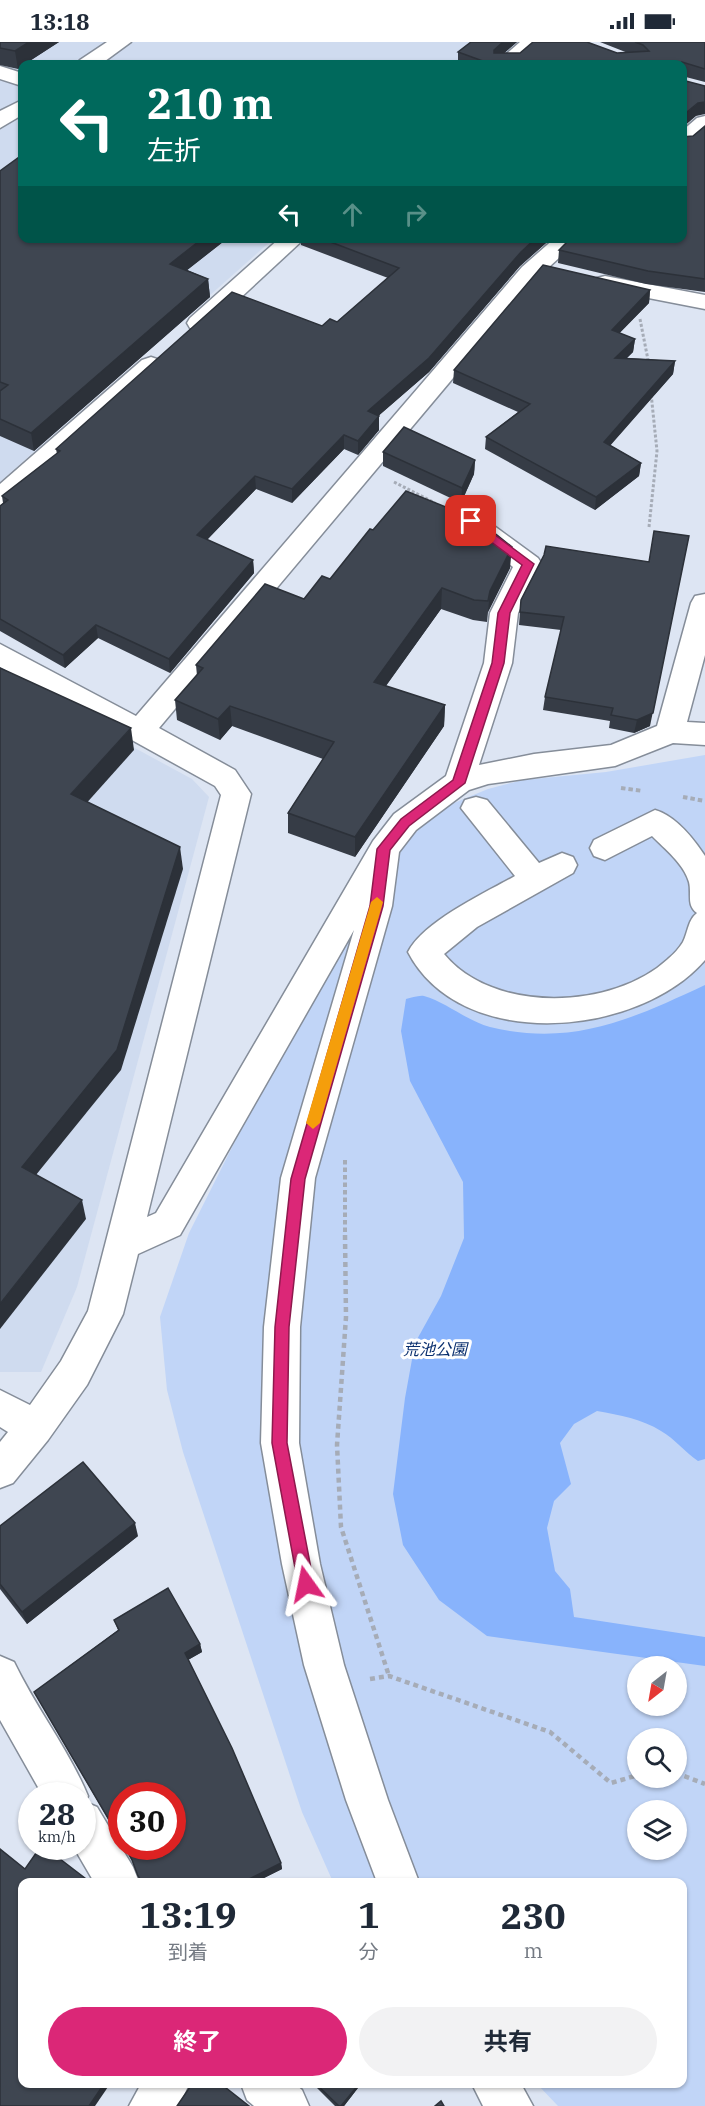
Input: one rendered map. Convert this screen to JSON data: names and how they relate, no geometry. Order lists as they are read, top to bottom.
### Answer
{
  "parks": ["荒池公園"],
  "north": "bottom left",
  "page": {
    "status": "13:18",
    "turn": ["210 m", "左折"],
    "speed": "28 km/h",
    "limit": "30",
    "eta": [
      "13:19",
      "到着",
      "1",
      "分",
      "230",
      "m"
    ],
    "buttons": ["終了", "共有"]
  }
}
